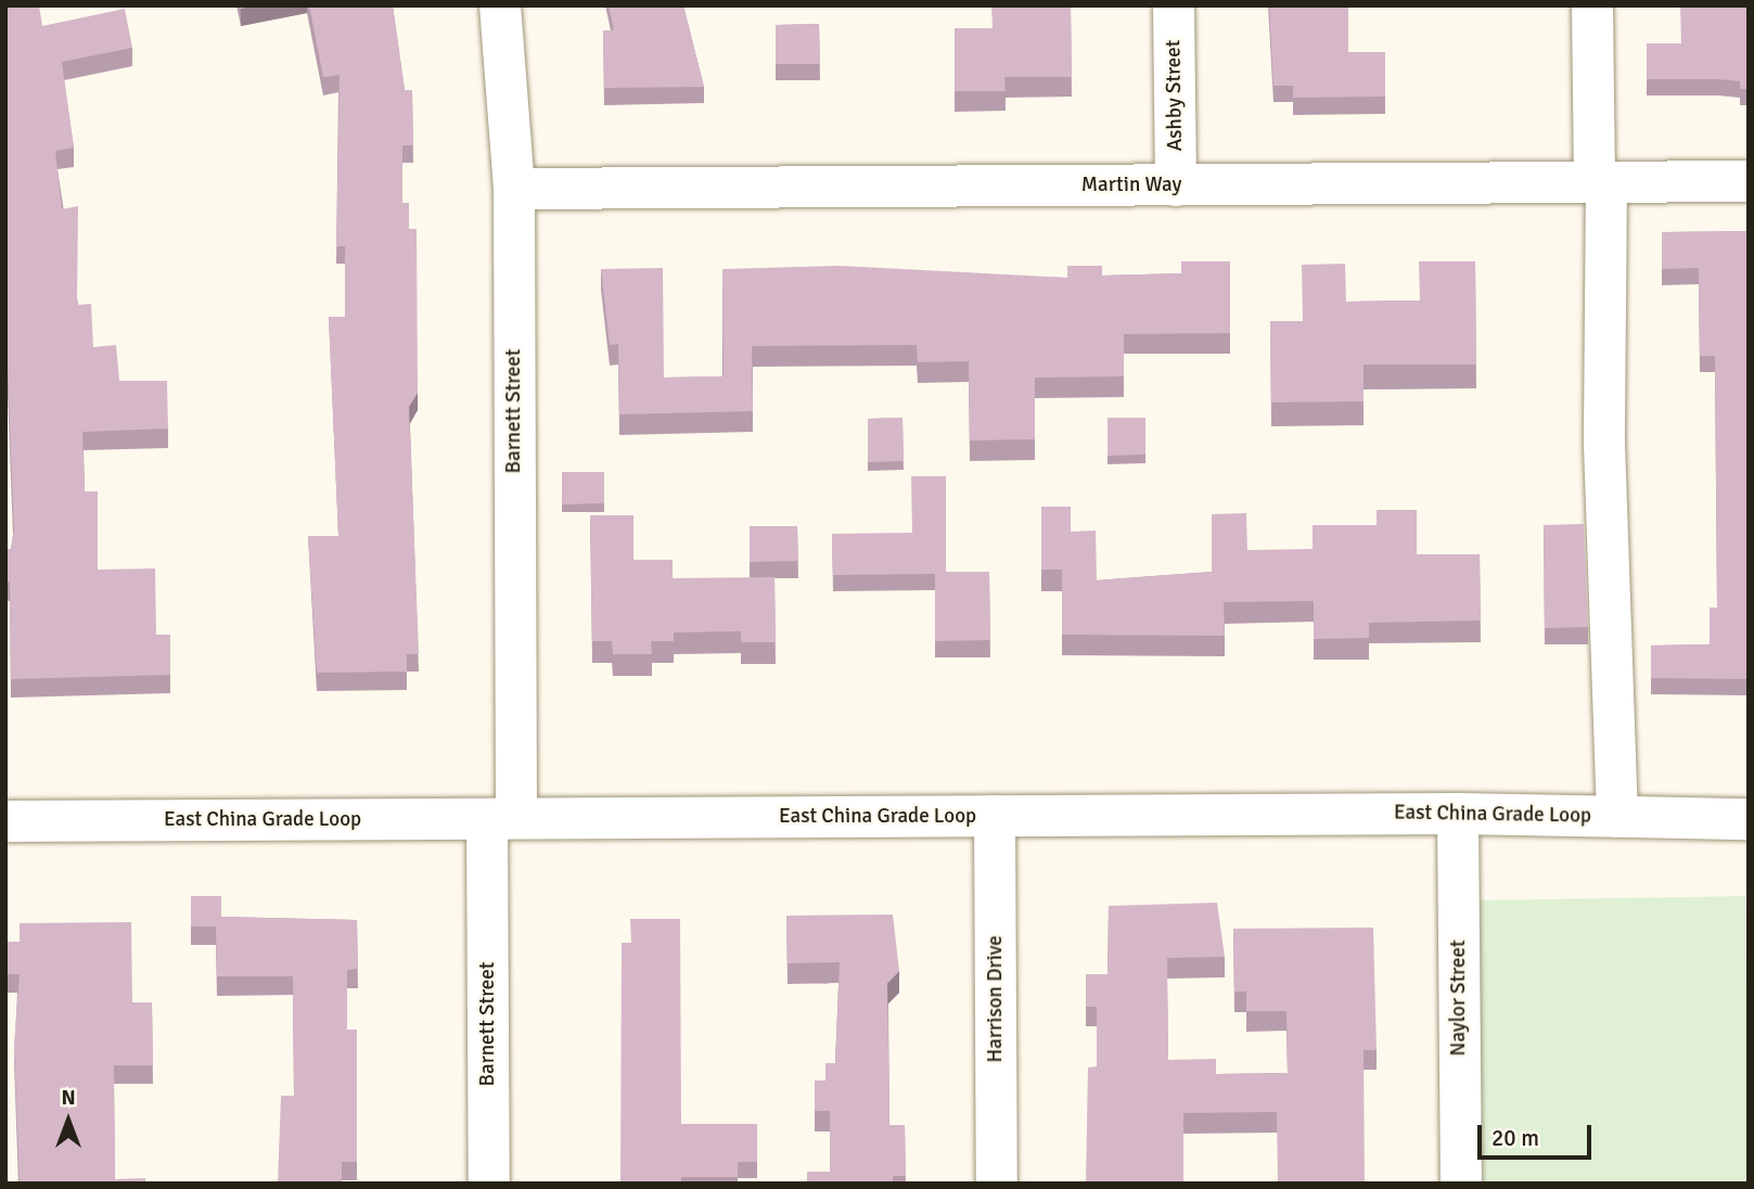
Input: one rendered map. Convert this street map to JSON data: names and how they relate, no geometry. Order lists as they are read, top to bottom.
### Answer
{
  "streets": {
    "street": [
      "Ashby Street",
      "Martin Way",
      "Barnett Street",
      "East China Grade Loop",
      "Naylor Street",
      "Harrison Drive"
    ]
  },
  "crossings": [
    ["Ashby Street", "Martin Way"],
    ["Martin Way", "Barnett Street"],
    ["Barnett Street", "East China Grade Loop"],
    ["East China Grade Loop", "Naylor Street"],
    ["East China Grade Loop", "Harrison Drive"]
  ],
  "scale_bar": "20 m",
  "north": "top"
}
